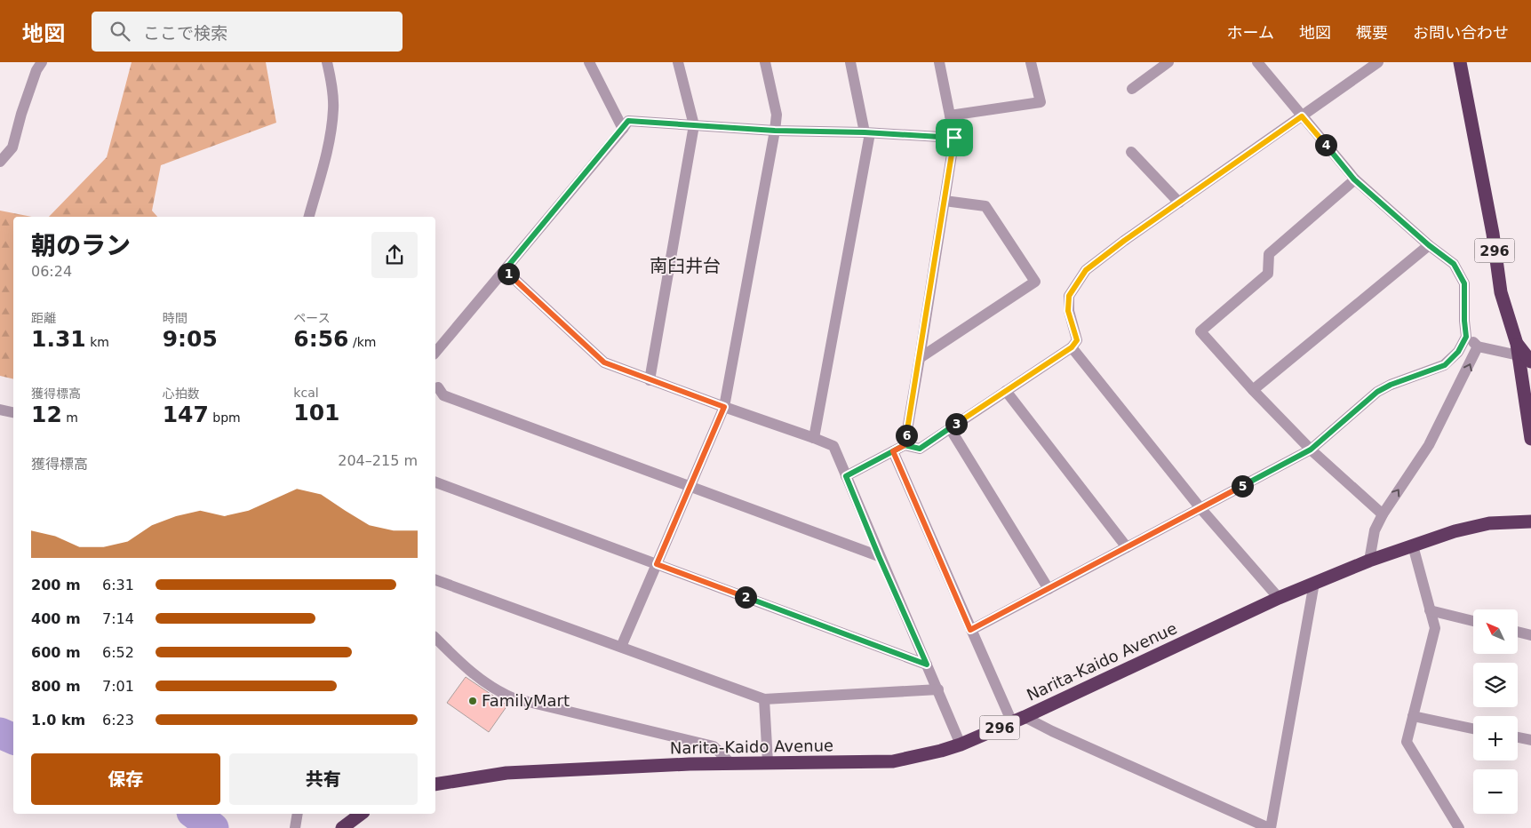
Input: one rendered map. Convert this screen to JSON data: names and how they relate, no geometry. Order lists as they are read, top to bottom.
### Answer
{
  "streets": {
    "highway": ["296", "Narita-Kaido Avenue"]
  },
  "districts": ["南臼井台"],
  "places": ["FamilyMart"],
  "north": "top left",
  "page": {
    "header": "地図",
    "search": "ここで検索",
    "nav": [
      "ホーム",
      "地図",
      "概要",
      "お問い合わせ"
    ],
    "pins": [
      "4",
      "1",
      "3",
      "6",
      "5",
      "2"
    ],
    "heading": ["朝のラン", "06:24"],
    "stats": [
      ["距離", "1.31 km"],
      ["時間", "9:05"],
      ["ペース", "6:56 /km"],
      ["獲得標高", "12 m"],
      ["心拍数", "147 bpm"],
      ["kcal", "101"]
    ],
    "chart": ["獲得標高", "204–215 m"],
    "list": [
      {
        "name": "200 m",
        "note": "6:31"
      },
      {
        "name": "400 m",
        "note": "7:14"
      },
      {
        "name": "600 m",
        "note": "6:52"
      },
      {
        "name": "800 m",
        "note": "7:01"
      },
      {
        "name": "1.0 km",
        "note": "6:23"
      }
    ],
    "map_buttons": ["+", "−"],
    "buttons": ["保存", "共有"]
  }
}
